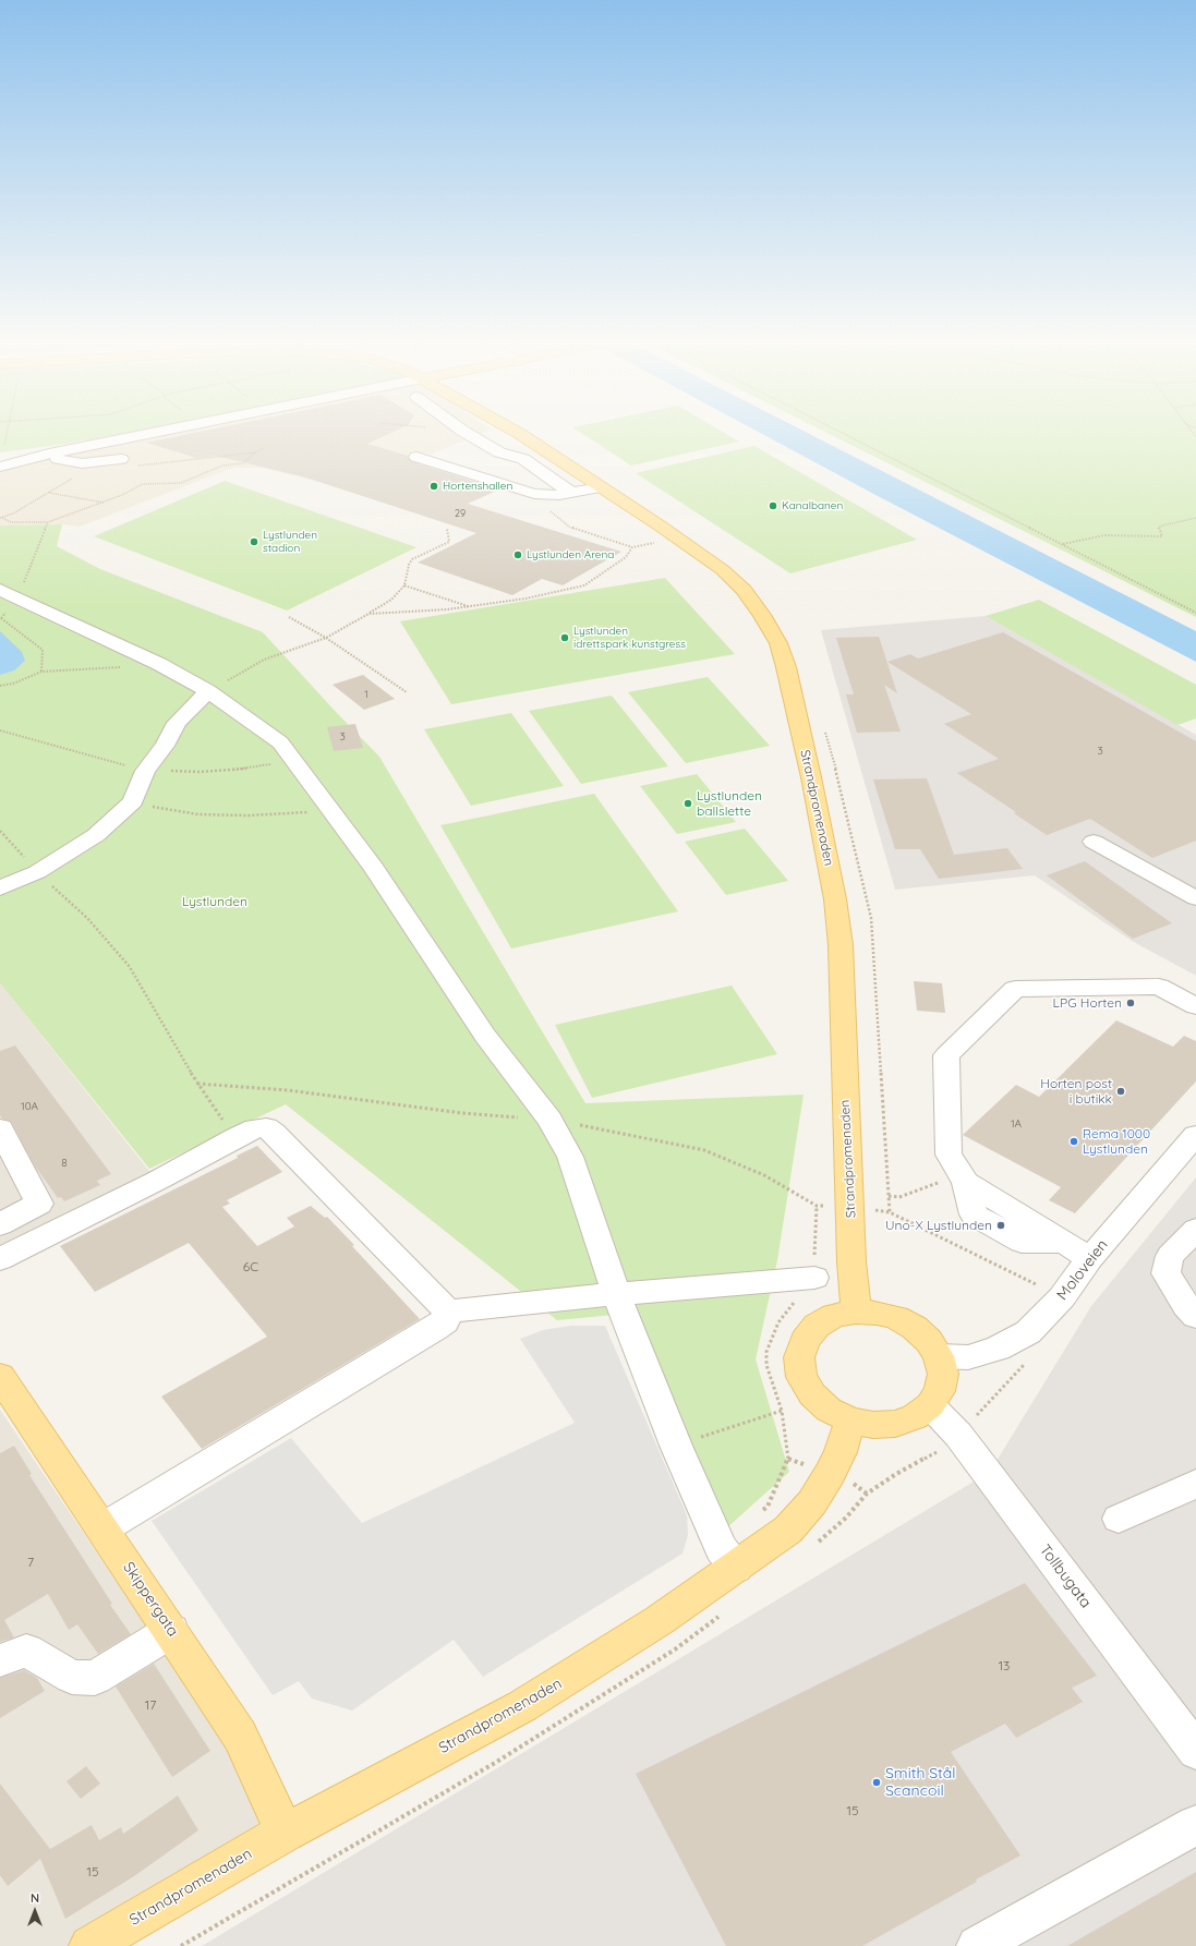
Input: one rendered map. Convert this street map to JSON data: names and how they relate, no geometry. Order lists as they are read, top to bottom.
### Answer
{
  "streets": {
    "main road": ["Strandpromenaden", "Skippergata"],
    "street": ["Moloveien", "Tollbugata"]
  },
  "crossings": [
    ["Strandpromenaden", "Moloveien"],
    ["Strandpromenaden", "Tollbugata"],
    ["Strandpromenaden", "Skippergata"],
    ["Moloveien", "Tollbugata"]
  ],
  "parks": ["Lystlunden"],
  "places": [
    "Hortenshallen",
    "Kanalbanen",
    "Lystlunden stadion",
    "Lystlunden Arena",
    "Lystlunden idrettspark kunstgress",
    "Lystlunden ballslette",
    "LPG Horten",
    "Horten post i butikk",
    "Rema 1000 Lystlunden",
    "Uno-X Lystlunden",
    "Smith Stål Scancoil"
  ],
  "house_numbers": [
    "29",
    "1",
    "3",
    "3",
    "10A",
    "1A",
    "8",
    "6C",
    "7",
    "13",
    "17",
    "15",
    "15"
  ],
  "north": "top"
}
